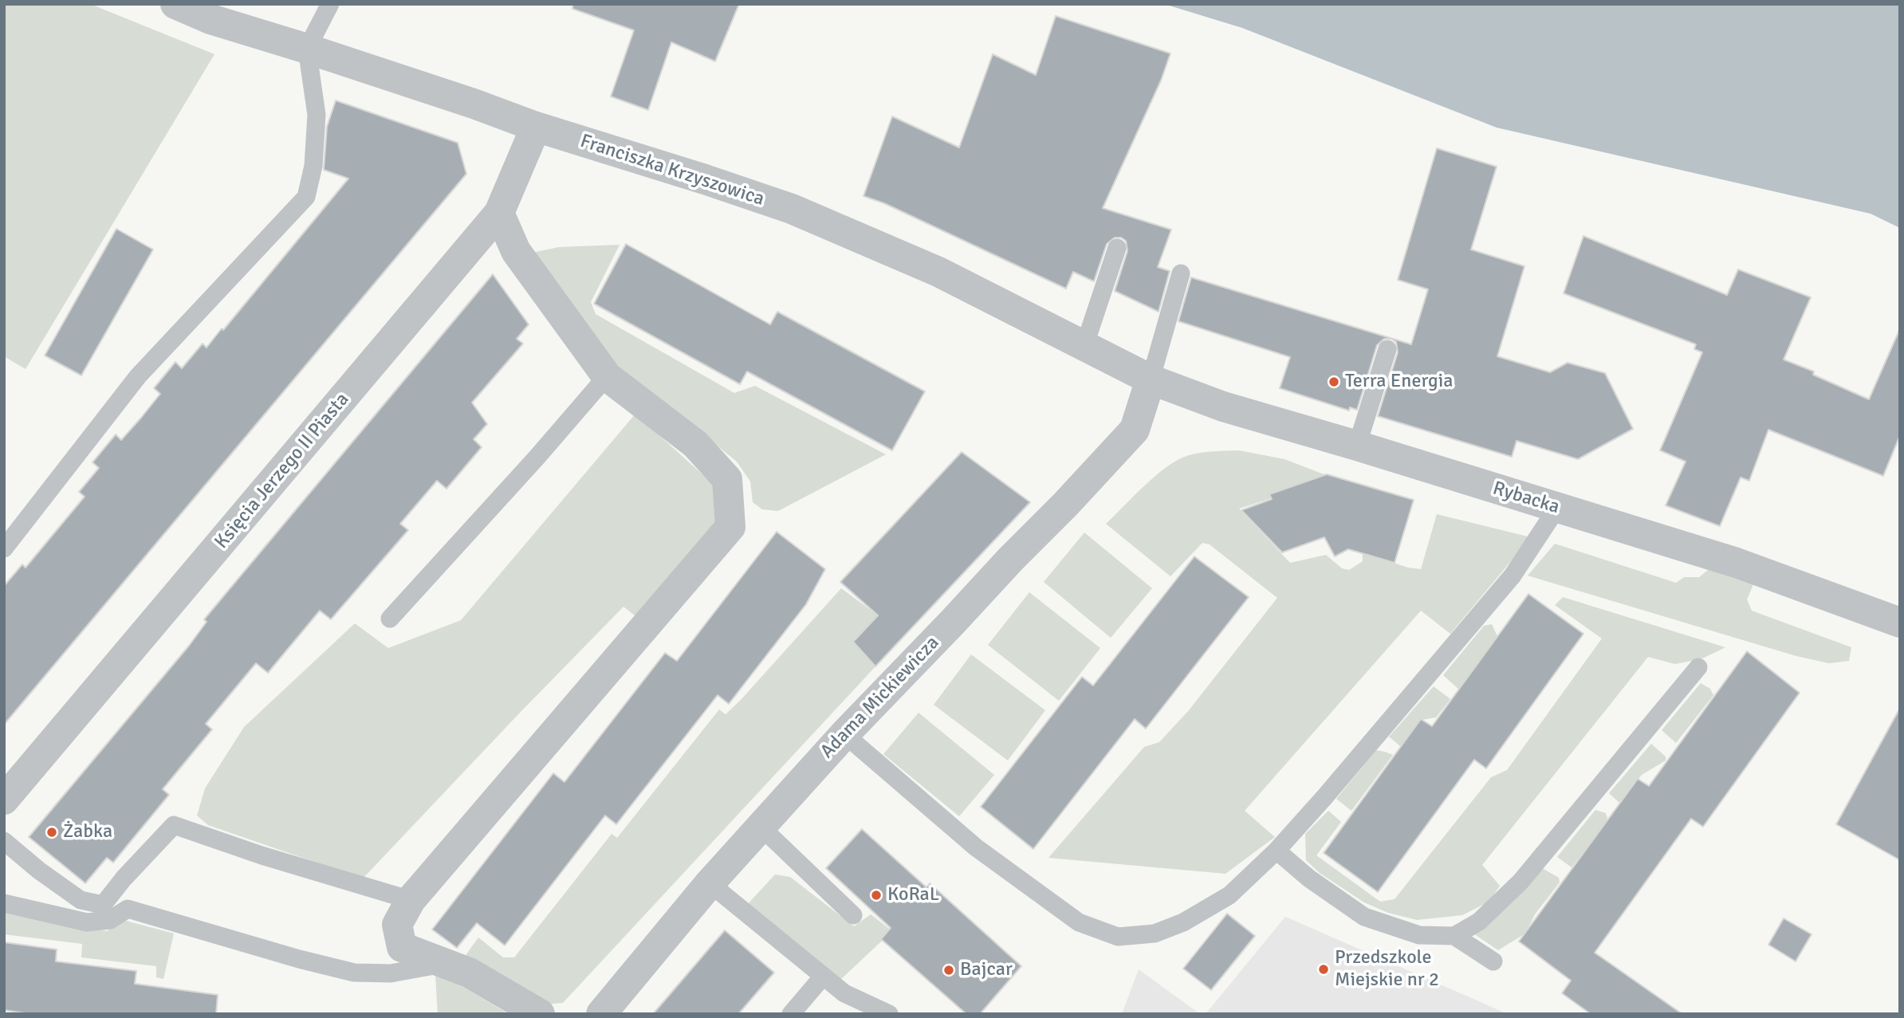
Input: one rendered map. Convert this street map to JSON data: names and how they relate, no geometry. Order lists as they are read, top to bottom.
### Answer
{
  "streets": {
    "street": [
      "Franciszka Krzyszowica",
      "Księcia Jerzego II Piasta",
      "Rybacka",
      "Adama Mickiewicza"
    ]
  },
  "crossings": [
    ["Franciszka Krzyszowica", "Księcia Jerzego II Piasta"],
    ["Franciszka Krzyszowica", "Rybacka"],
    ["Franciszka Krzyszowica", "Adama Mickiewicza"],
    ["Rybacka", "Adama Mickiewicza"]
  ],
  "places": [
    "Terra Energia",
    "Żabka",
    "KoRaL",
    "Przedszkole Miejskie nr 2",
    "Bajcar"
  ]
}
